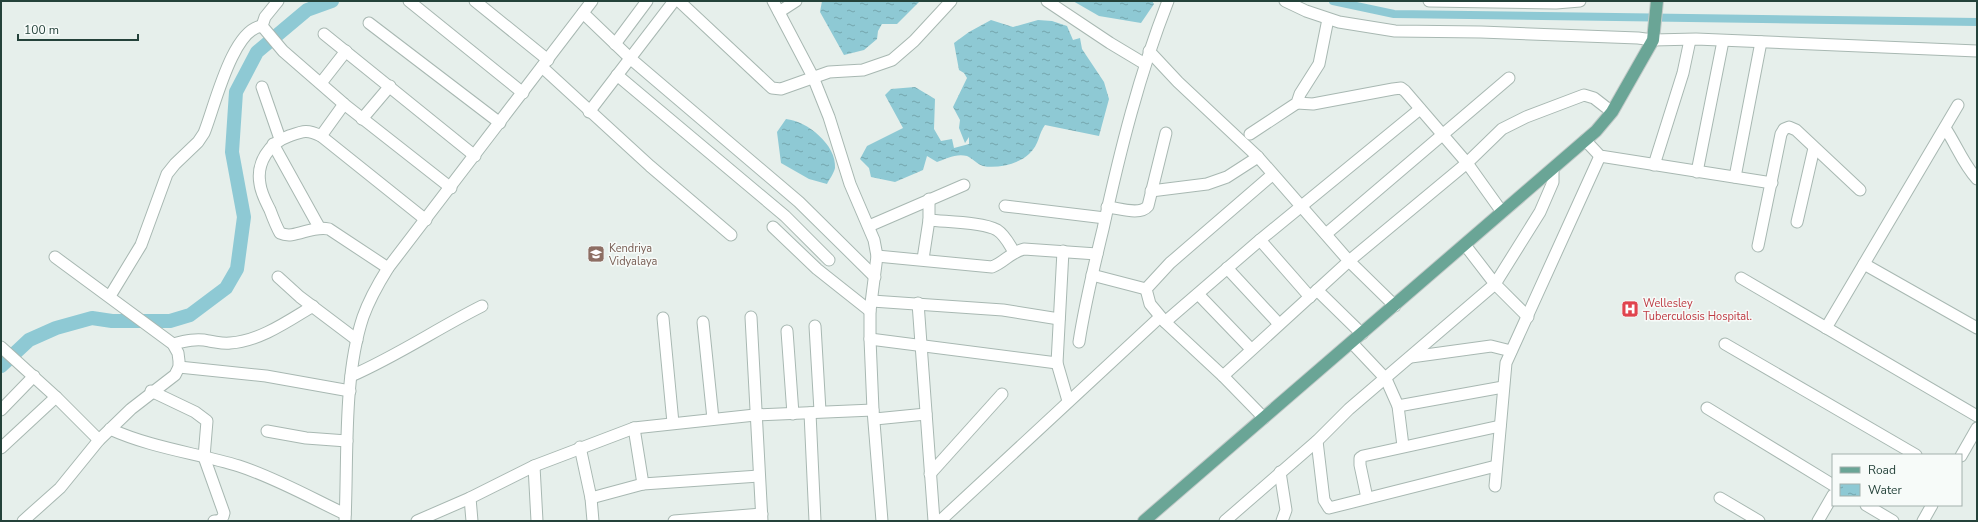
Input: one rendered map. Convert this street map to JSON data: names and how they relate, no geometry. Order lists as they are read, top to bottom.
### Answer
{
  "places": {
    "school or university": ["Kendriya Vidyalaya"],
    "hospital": ["Wellesley Tuberculosis Hospital."]
  },
  "legend": ["Road", "Water"],
  "scale_bar": "100 m"
}
